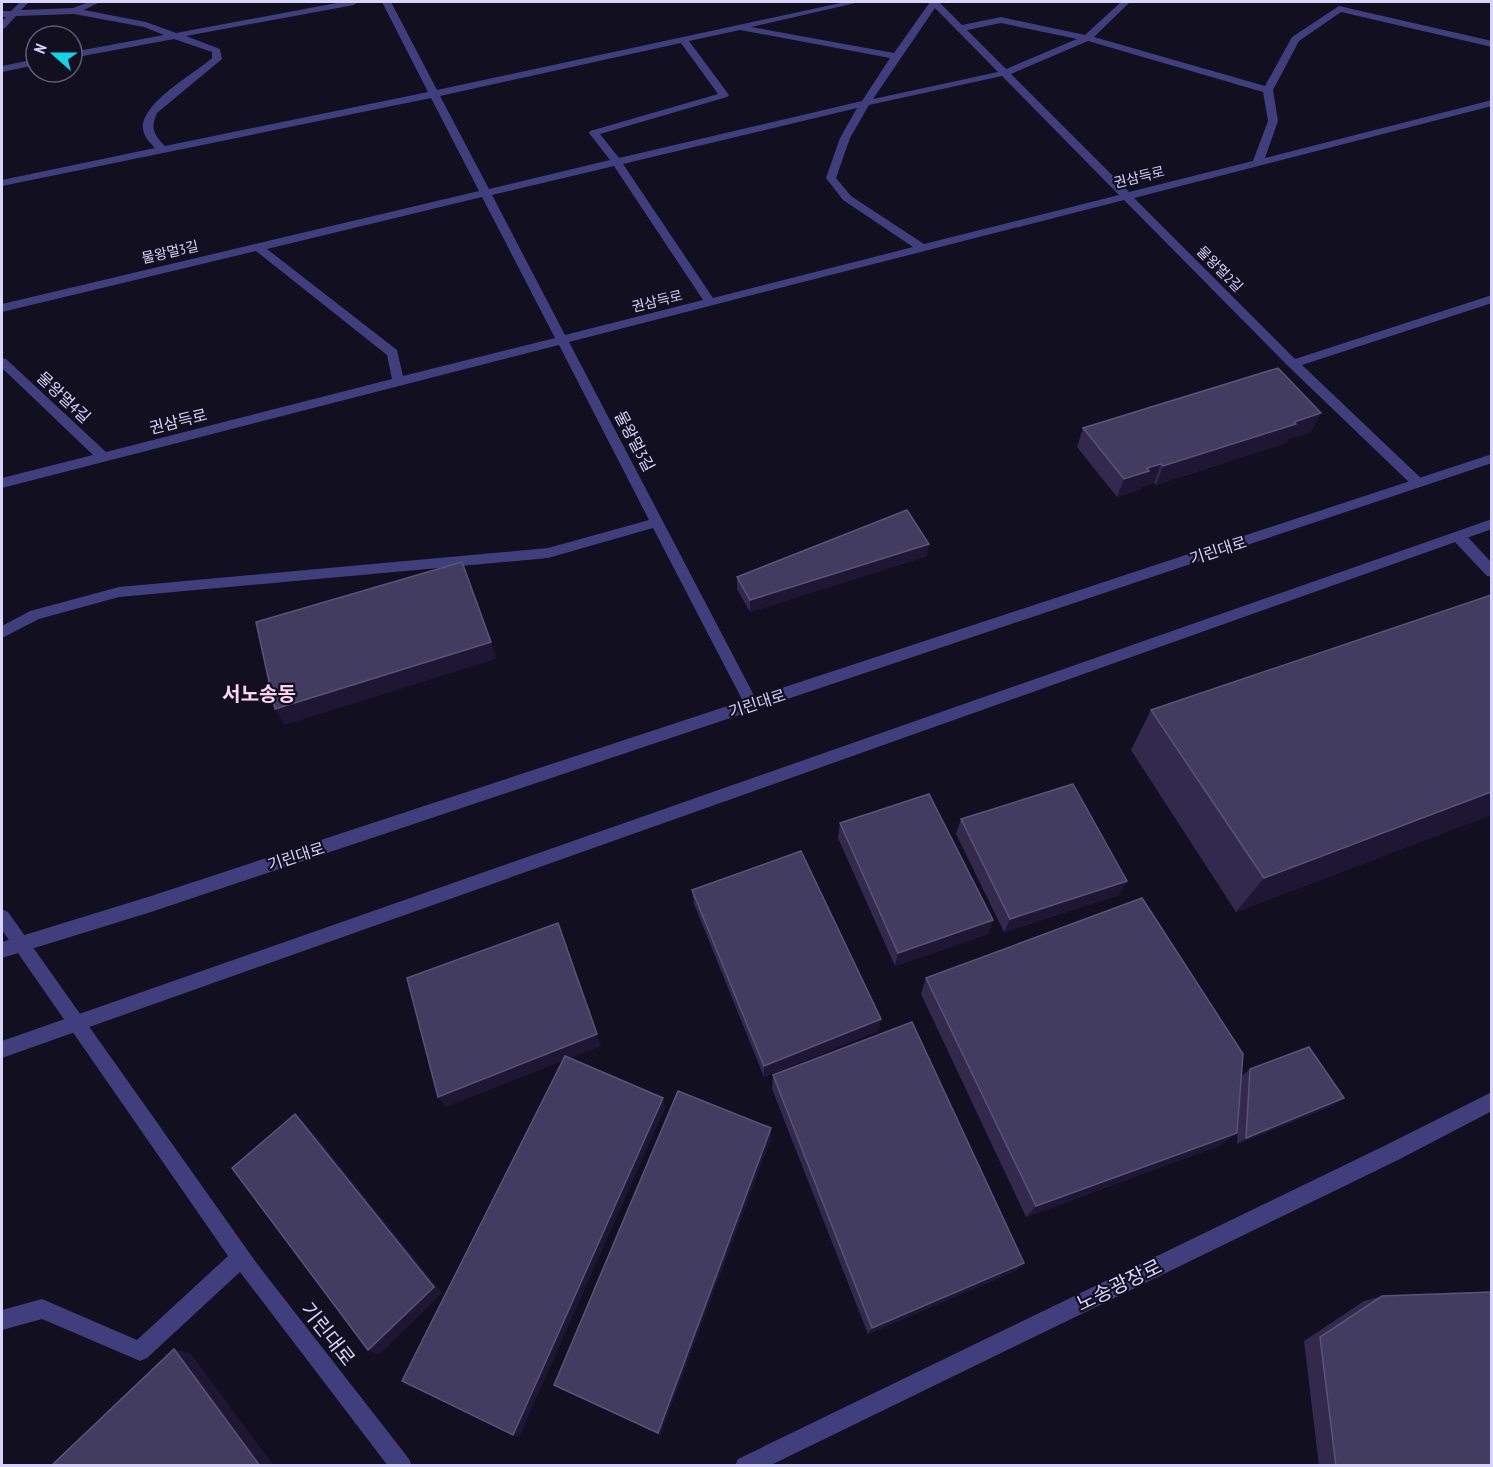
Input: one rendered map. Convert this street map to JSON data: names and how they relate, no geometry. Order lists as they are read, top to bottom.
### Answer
{
  "streets": {
    "street": [
      "권삼득로",
      "물왕멀3길",
      "물왕멀2길",
      "물왕멀4길",
      "기린대로",
      "노송광장로"
    ]
  },
  "crossings": [
    ["권삼득로", "물왕멀3길"],
    ["권삼득로", "물왕멀2길"],
    ["권삼득로", "물왕멀4길"],
    ["물왕멀3길", "물왕멀2길"],
    ["물왕멀3길", "기린대로"],
    ["물왕멀2길", "기린대로"]
  ],
  "districts": ["서노송동"],
  "north": "left"
}
